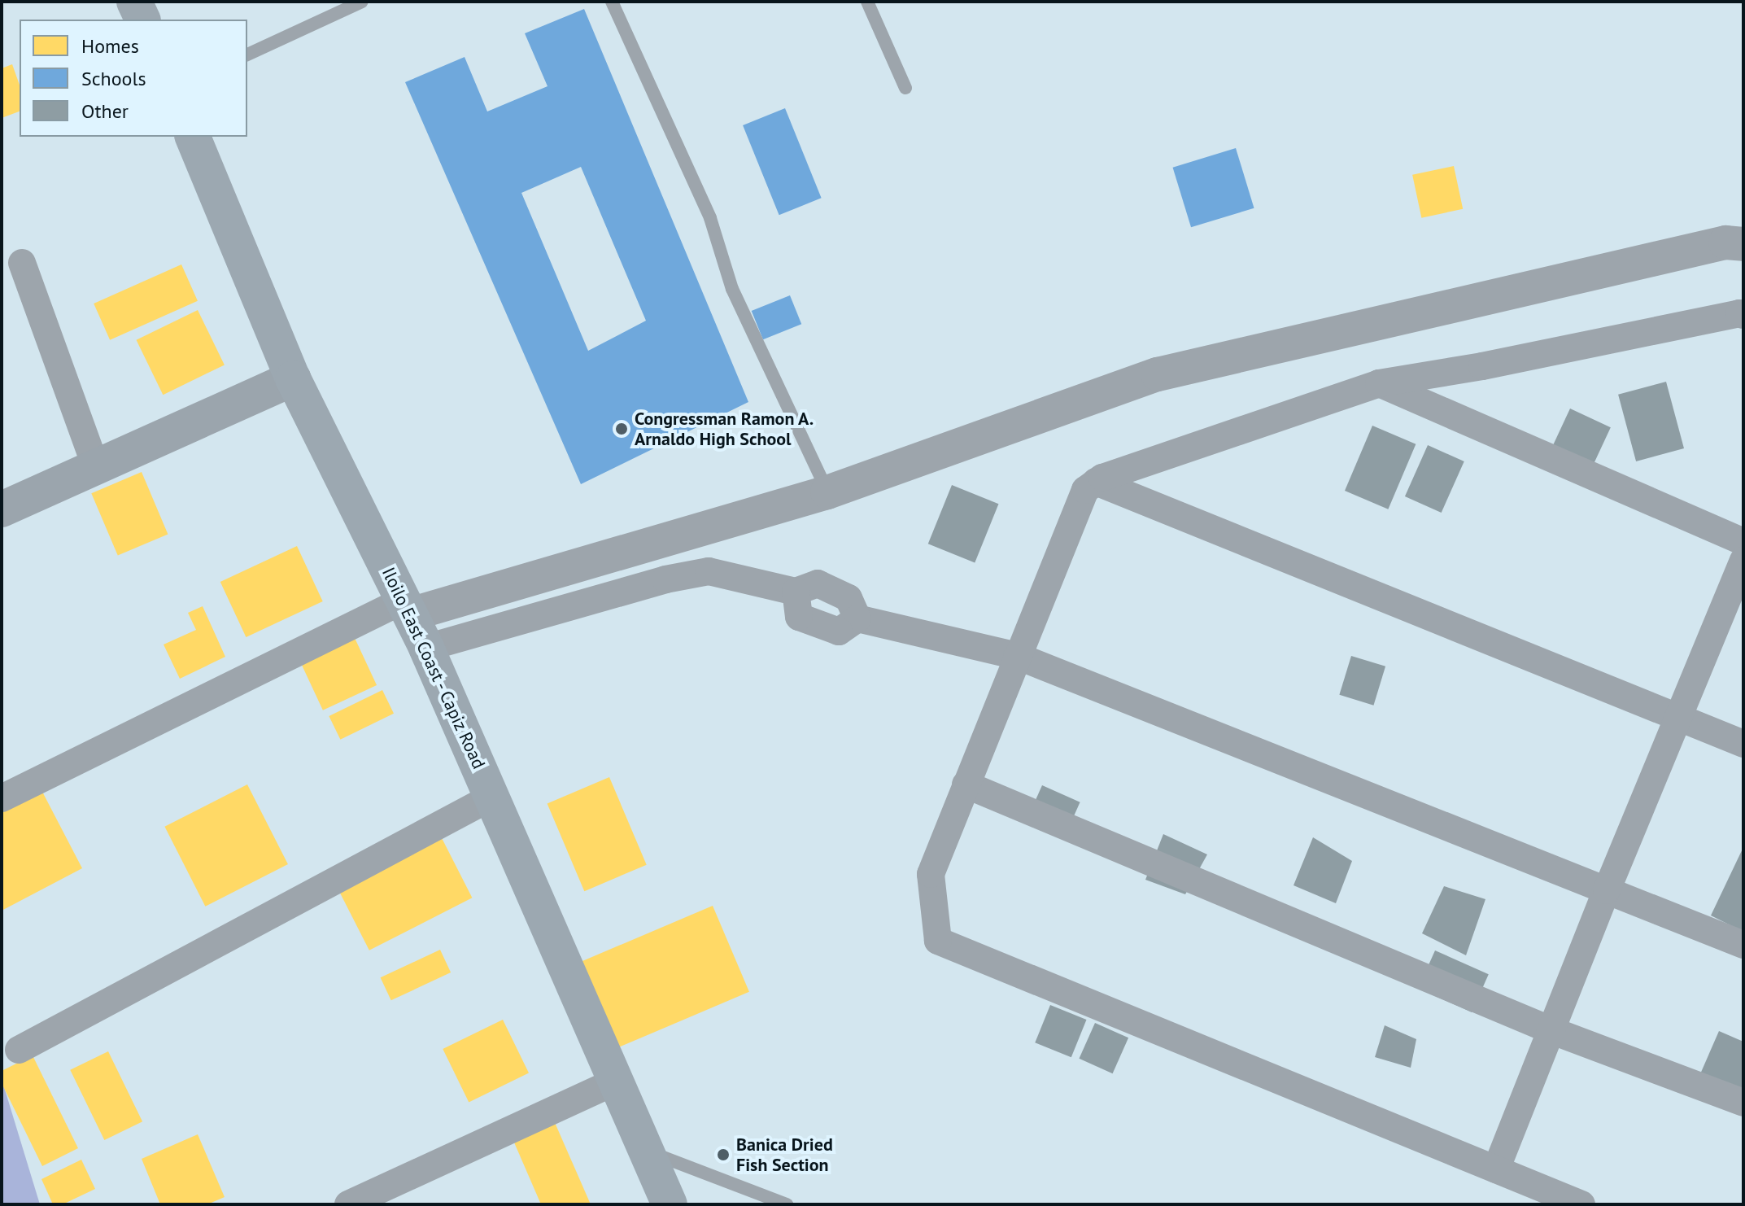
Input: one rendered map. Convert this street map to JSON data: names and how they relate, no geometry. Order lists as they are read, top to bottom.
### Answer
{
  "streets": {
    "main road": ["Iloilo East Coast - Capiz Road"]
  },
  "places": ["Congressman Ramon A. Arnaldo High School", "Banica Dried Fish Section"],
  "legend": ["Homes", "Schools", "Other"]
}
